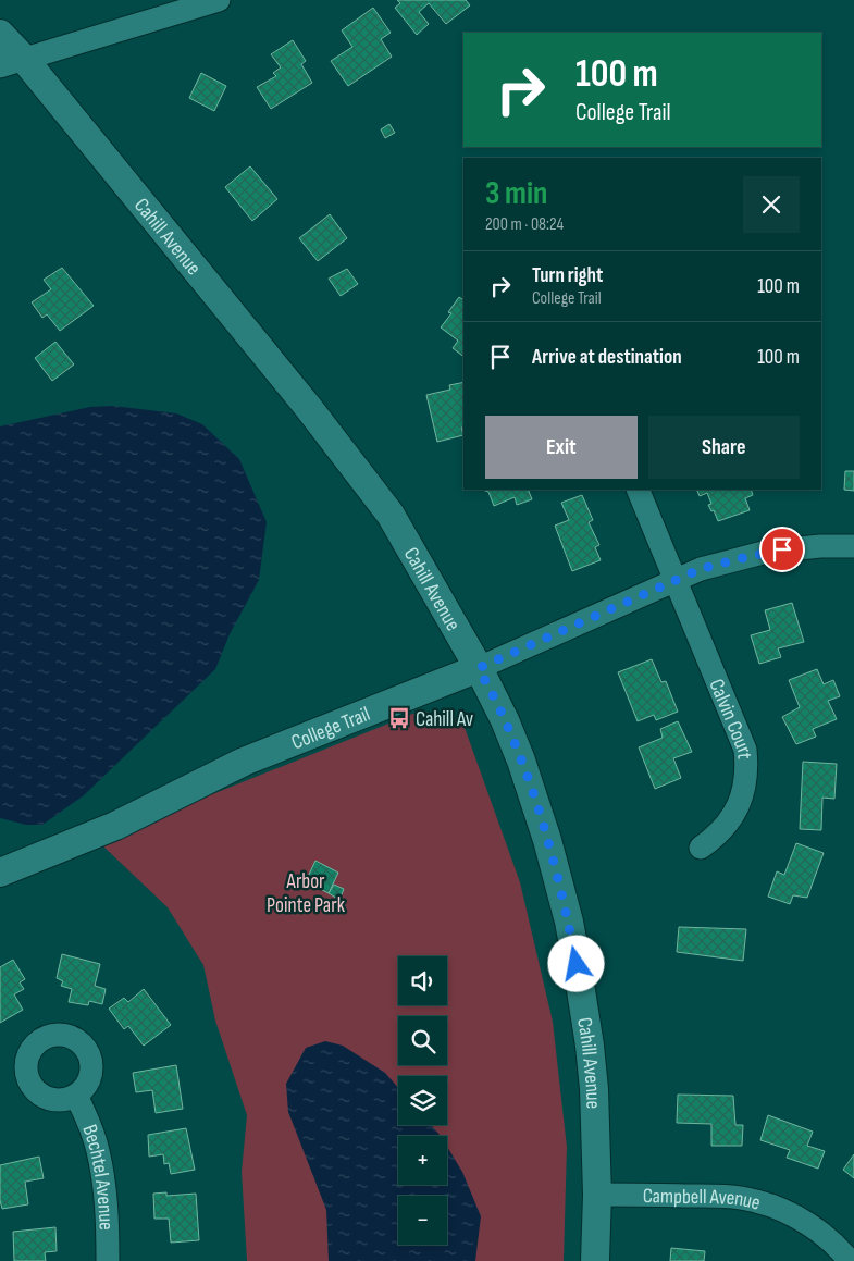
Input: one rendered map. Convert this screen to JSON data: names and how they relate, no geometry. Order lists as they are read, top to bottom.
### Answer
{
  "streets": {
    "street": [
      "Cahill Avenue",
      "Calvin Court",
      "College Trail",
      "Bechtel Avenue",
      "Campbell Avenue"
    ]
  },
  "crossings": [
    ["Cahill Avenue", "College Trail"],
    ["Cahill Avenue", "Campbell Avenue"],
    ["Calvin Court", "College Trail"]
  ],
  "parks": ["Arbor Pointe Park"],
  "places": {
    "bus stop": ["Cahill Av"]
  },
  "page": {
    "turn": ["100 m", "College Trail"],
    "heading": ["3 min", "200 m · 08:24"],
    "list": [
      {
        "name": "Turn right",
        "note": "College Trail",
        "value": "100 m"
      },
      {
        "name": "Arrive at destination",
        "value": "100 m"
      }
    ],
    "buttons": ["Exit", "Share"],
    "map_buttons": ["+", "−"]
  }
}
